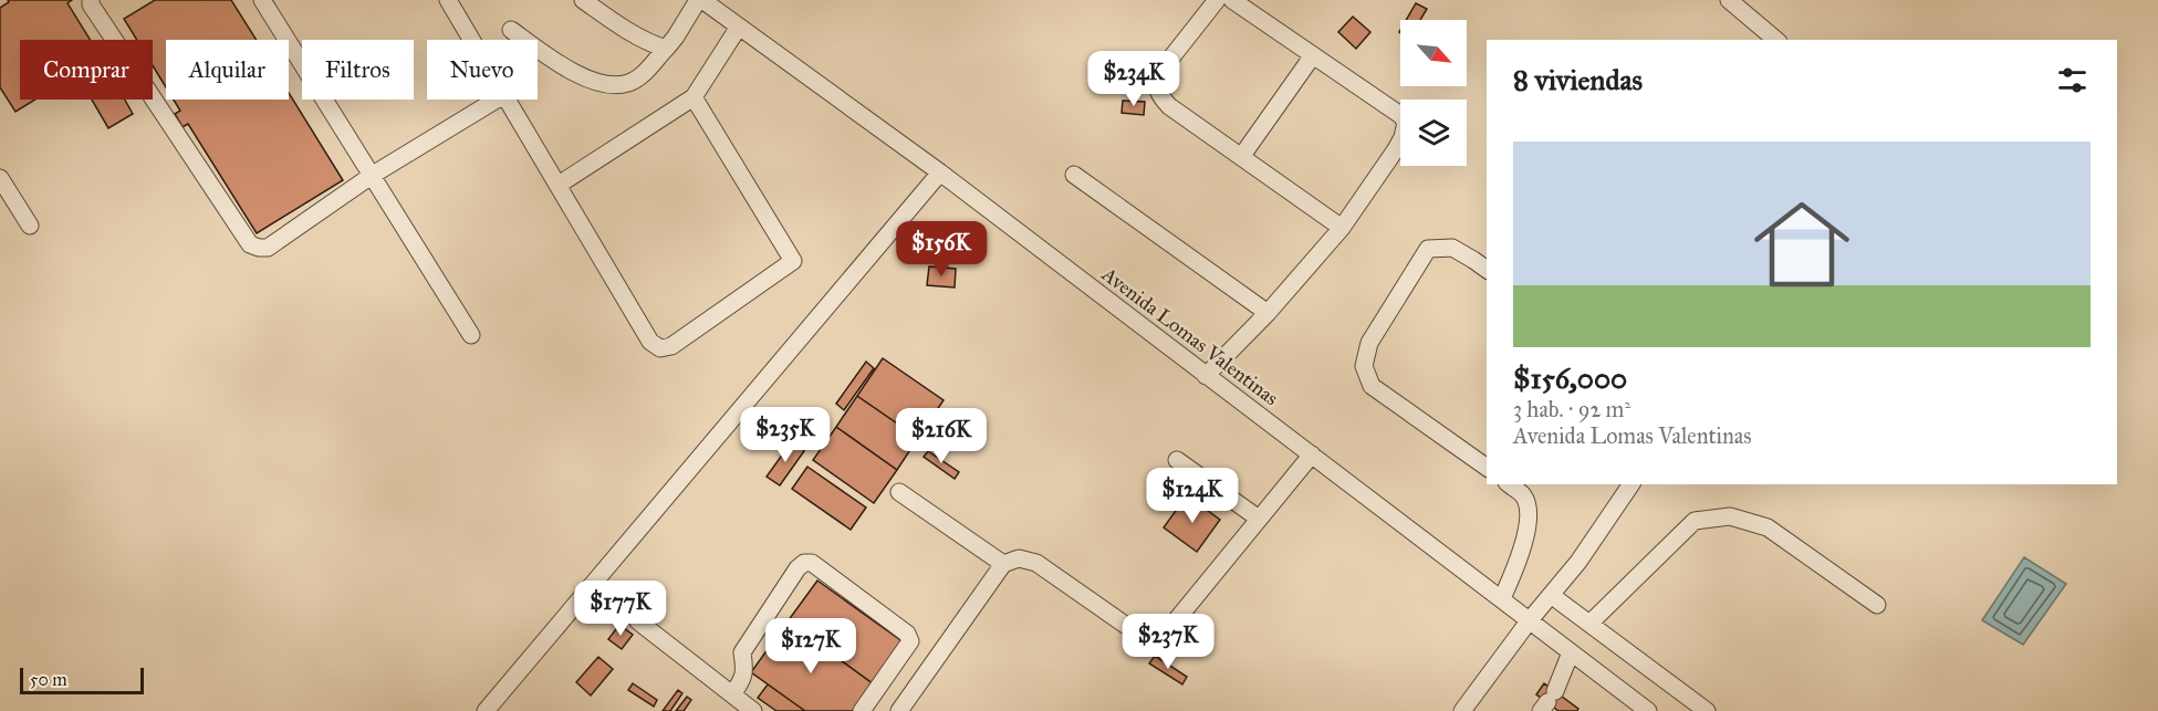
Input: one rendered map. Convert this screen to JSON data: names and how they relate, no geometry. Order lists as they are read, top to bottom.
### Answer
{
  "streets": {
    "street": ["Avenida Lomas Valentinas"]
  },
  "scale_bar": "50 m",
  "north": "bottom right",
  "page": {
    "chip": [
      "Comprar",
      "Alquilar",
      "Filtros",
      "Nuevo"
    ],
    "heading": "8 viviendas",
    "price": [
      "$234K",
      "$156K",
      "$235K",
      "$216K",
      "$124K",
      "$177K",
      "$237K",
      "$127K"
    ],
    "list": [
      {
        "name": "$156,000",
        "note": "3 hab. · 92 m² · Avenida Lomas Valentinas"
      }
    ],
    "scale": "50 m"
  }
}
